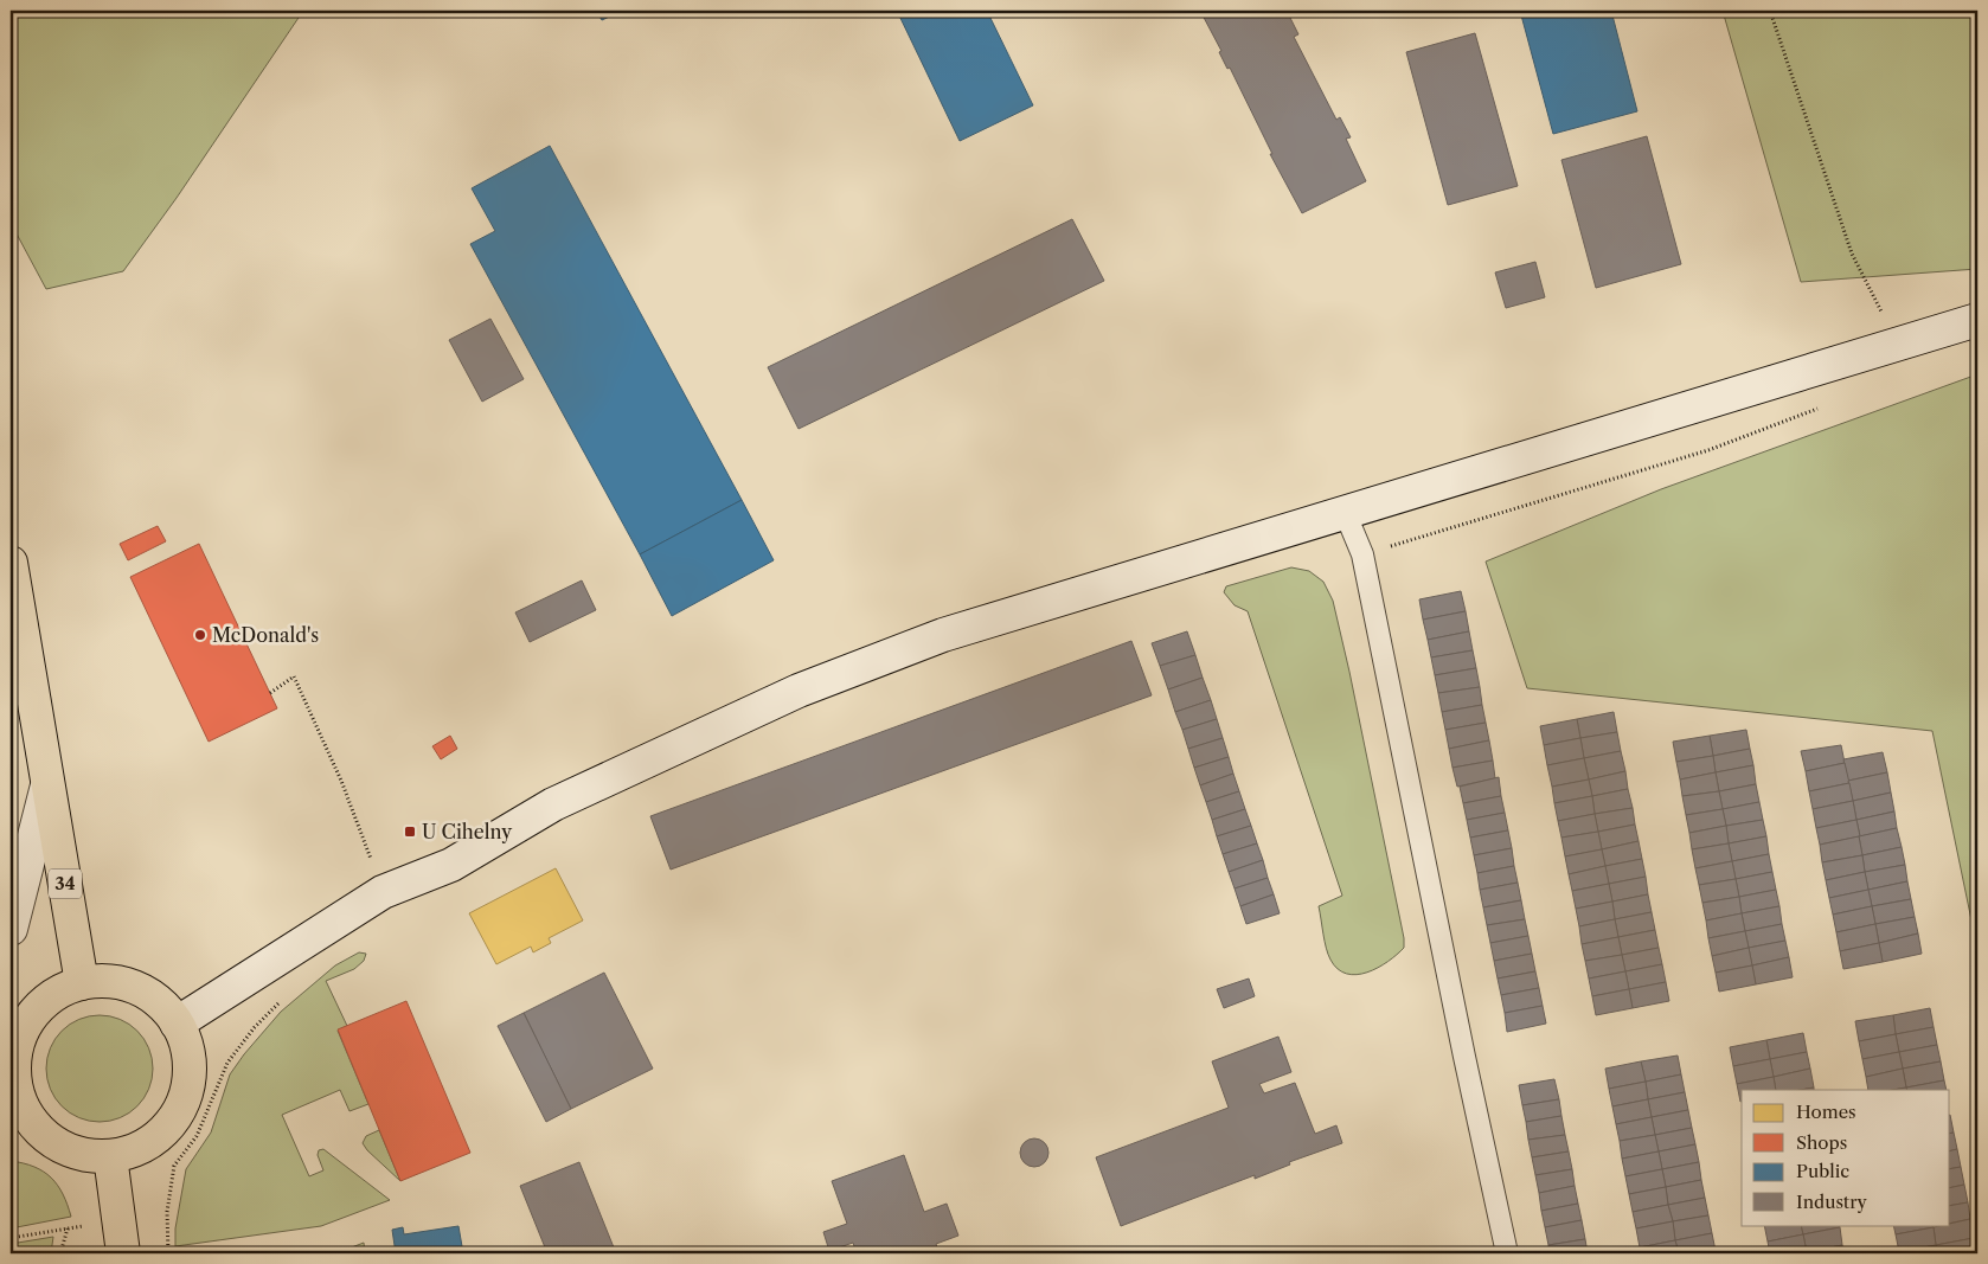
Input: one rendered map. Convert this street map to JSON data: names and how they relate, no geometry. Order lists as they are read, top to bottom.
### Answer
{
  "streets": {
    "main road": ["34"]
  },
  "places": {
    "other": ["McDonald's"],
    "transit": ["U Cihelny"]
  },
  "legend": [
    "Homes",
    "Shops",
    "Public",
    "Industry"
  ]
}
